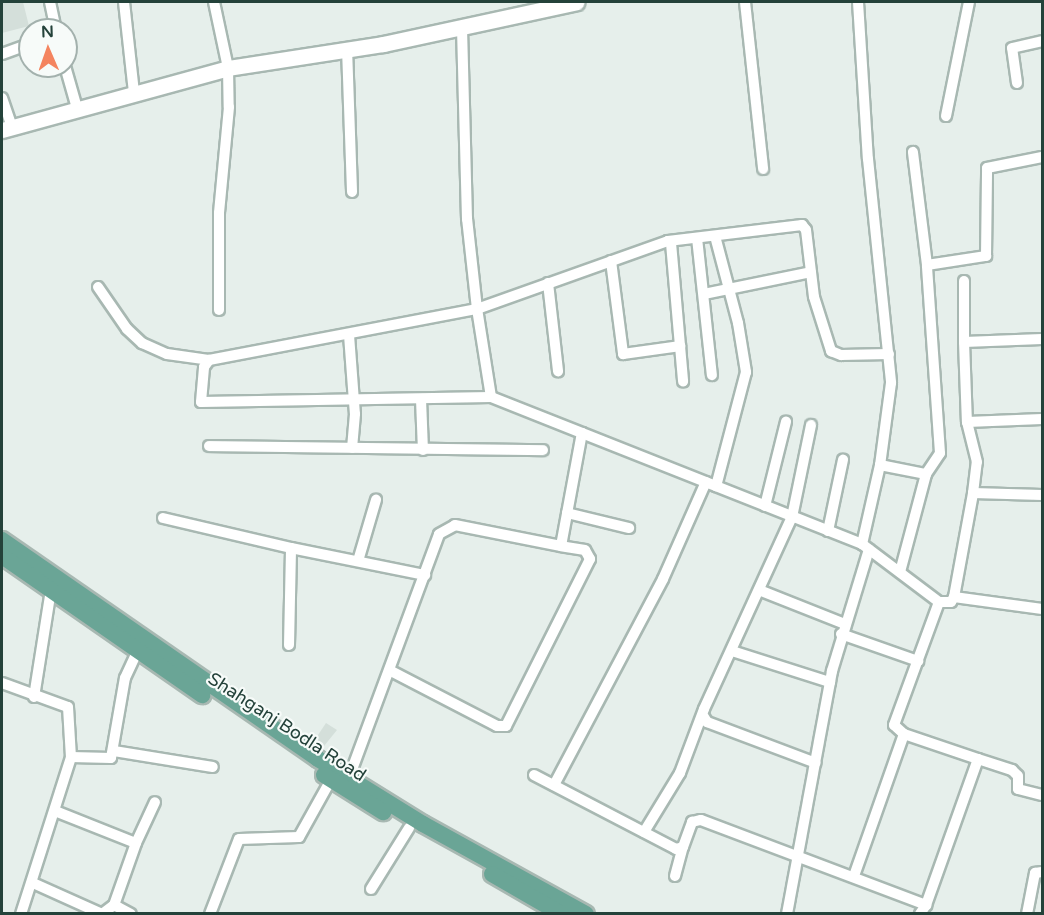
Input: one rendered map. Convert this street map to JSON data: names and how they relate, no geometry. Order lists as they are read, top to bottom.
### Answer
{
  "streets": {
    "main road": ["Shahganj Bodla Road"]
  },
  "north": "top"
}
